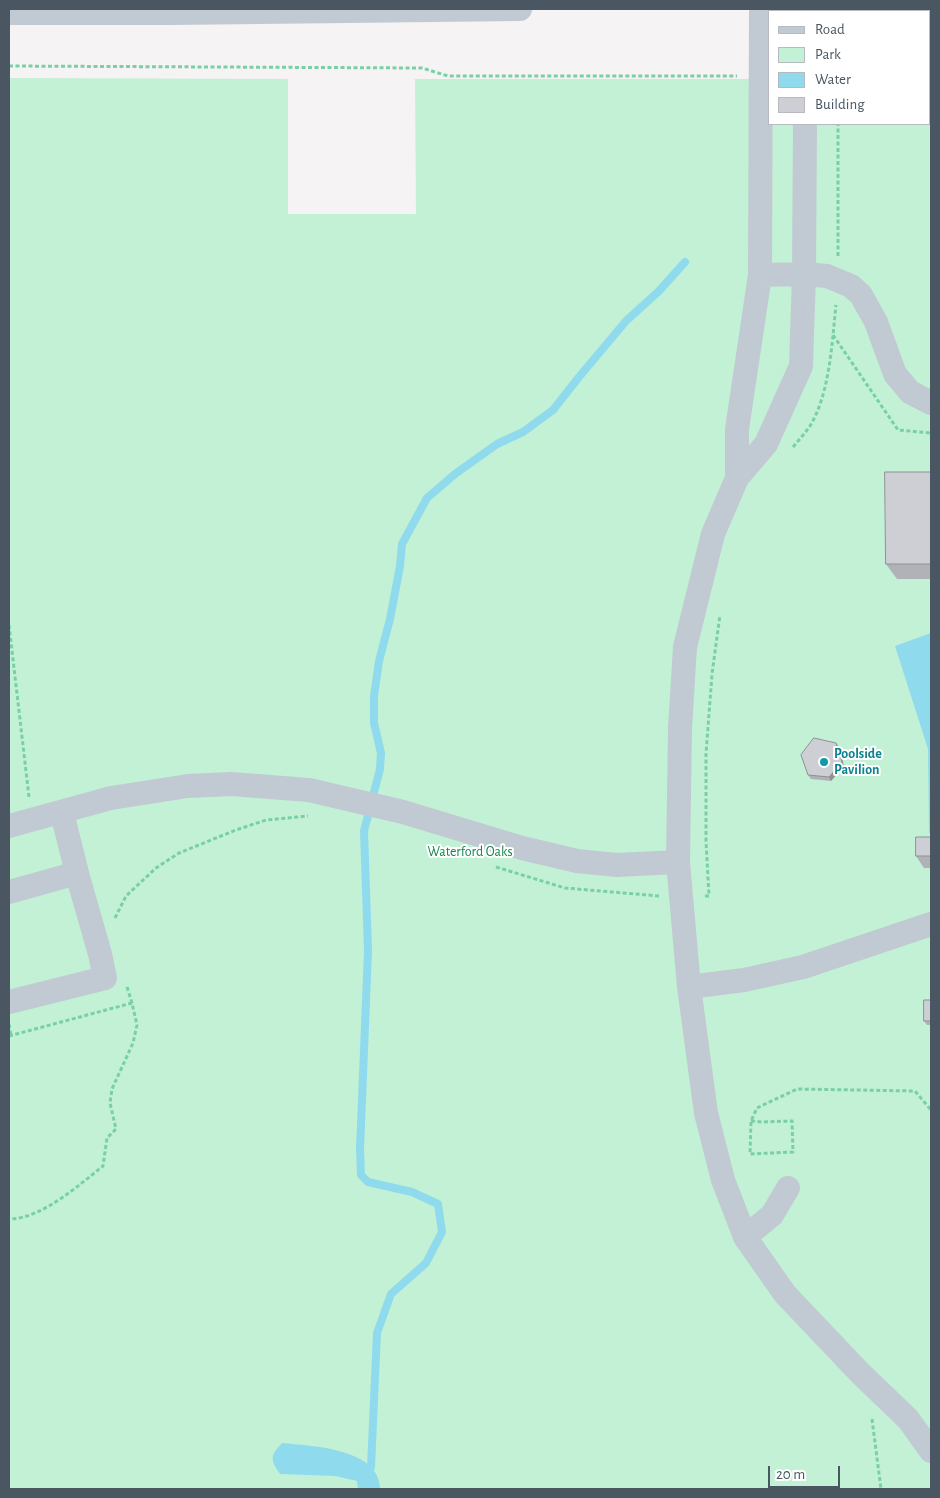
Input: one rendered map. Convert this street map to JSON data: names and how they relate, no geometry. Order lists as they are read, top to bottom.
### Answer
{
  "parks": ["Waterford Oaks"],
  "places": ["Poolside Pavilion"],
  "legend": [
    "Road",
    "Park",
    "Water",
    "Building"
  ],
  "scale_bar": "20 m"
}
